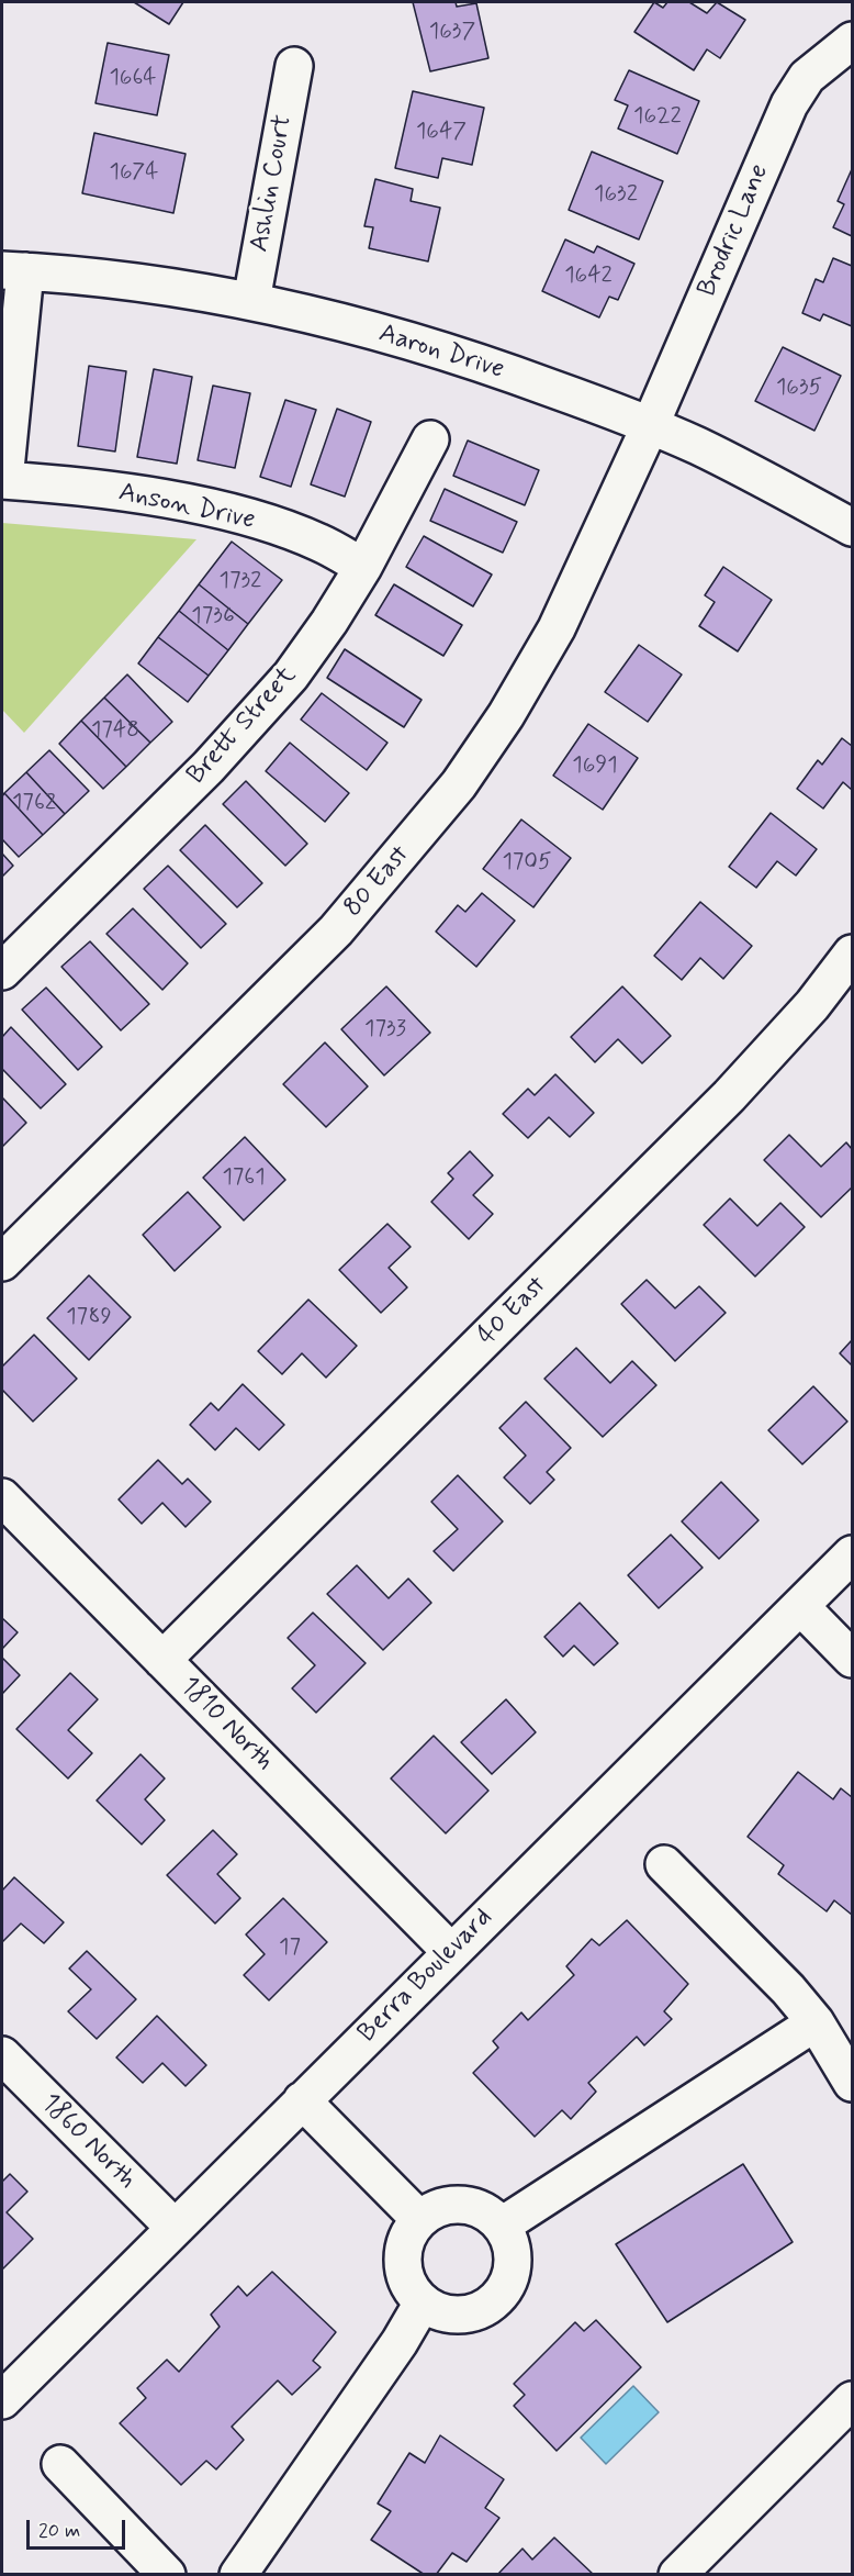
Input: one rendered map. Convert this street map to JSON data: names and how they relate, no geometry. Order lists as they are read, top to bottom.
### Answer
{
  "streets": {
    "street": [
      "Ashlin Court",
      "Brodric Lane",
      "Aaron Drive",
      "Anson Drive",
      "Brett Street",
      "80 East",
      "40 East",
      "1810 North",
      "Berra Boulevard",
      "1860 North"
    ]
  },
  "crossings": [
    ["Ashlin Court", "Aaron Drive"],
    ["Brodric Lane", "Aaron Drive"],
    ["Brodric Lane", "80 East"],
    ["Aaron Drive", "80 East"],
    ["Anson Drive", "Brett Street"],
    ["40 East", "1810 North"],
    ["1810 North", "Berra Boulevard"],
    ["Berra Boulevard", "1860 North"]
  ],
  "house_numbers": [
    "1637",
    "1664",
    "1622",
    "1647",
    "1674",
    "1632",
    "1642",
    "1635",
    "1732",
    "1736",
    "1748",
    "1691",
    "1762",
    "1705",
    "1733",
    "1761",
    "1789",
    "17"
  ],
  "scale_bar": "20 m"
}
